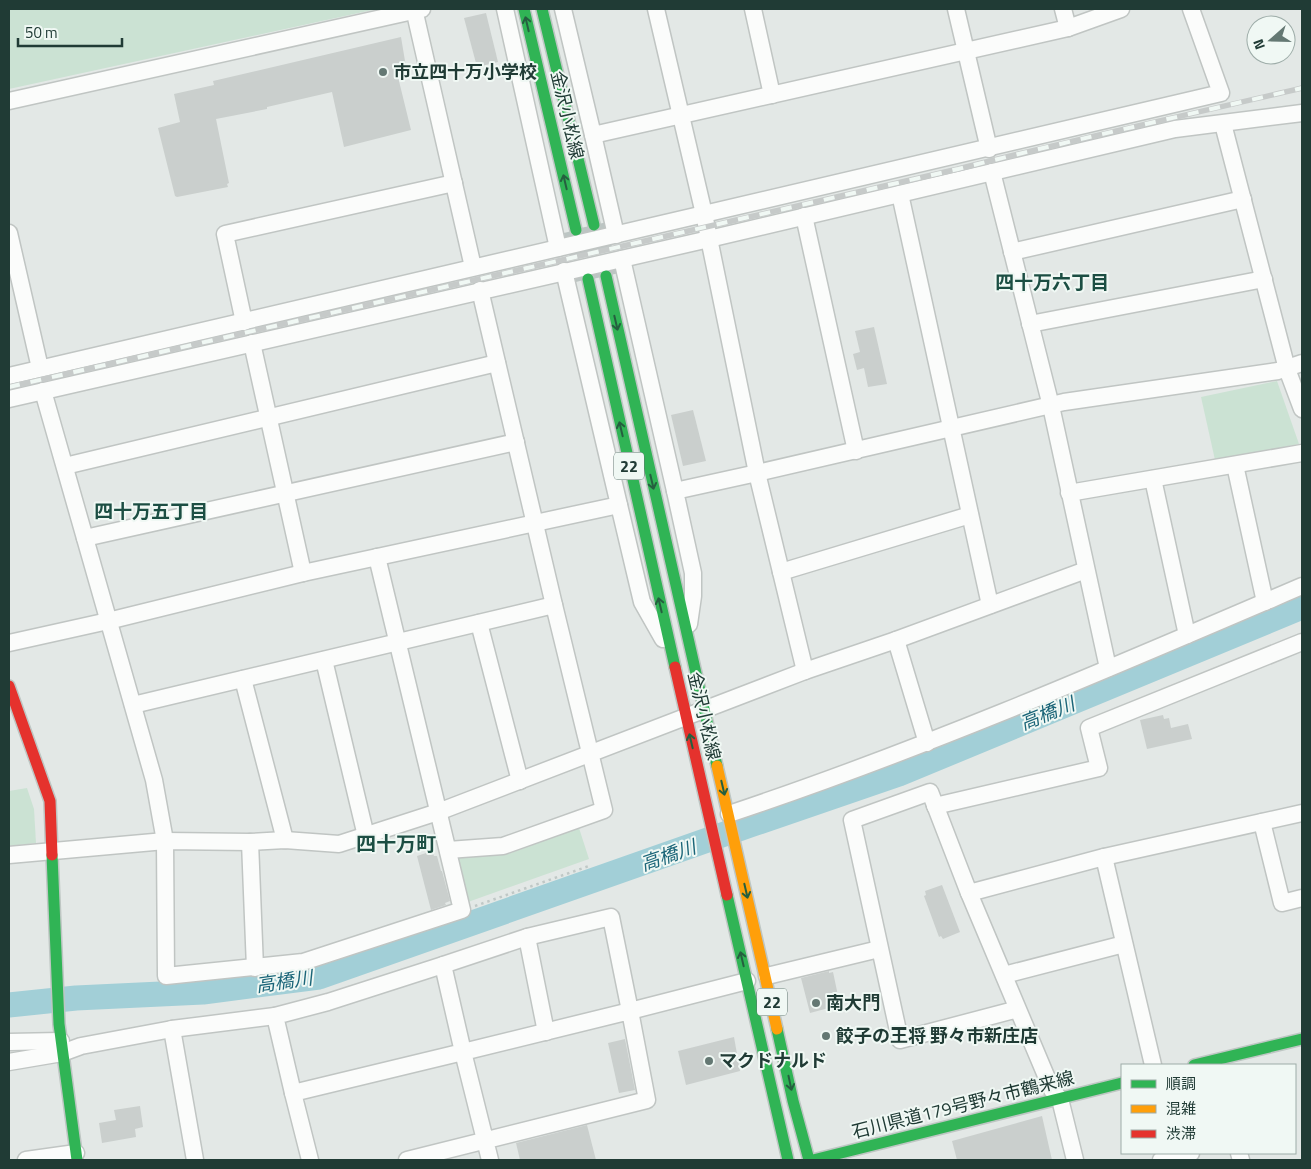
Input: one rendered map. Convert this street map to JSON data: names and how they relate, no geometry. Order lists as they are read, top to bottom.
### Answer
{
  "streets": {
    "main road": ["金沢小松線", "22", "石川県道179号野々市鶴来線"]
  },
  "crossings": [
    ["金沢小松線", "22"]
  ],
  "districts": ["四十万六丁目", "四十万五丁目", "四十万町"],
  "water": ["高橋川"],
  "places": [
    "市立四十万小学校",
    "南大門",
    "餃子の王将 野々市新庄店",
    "マクドナルド"
  ],
  "legend": ["順調", "混雑", "渋滞"],
  "scale_bar": "50 m",
  "north": "left"
}
